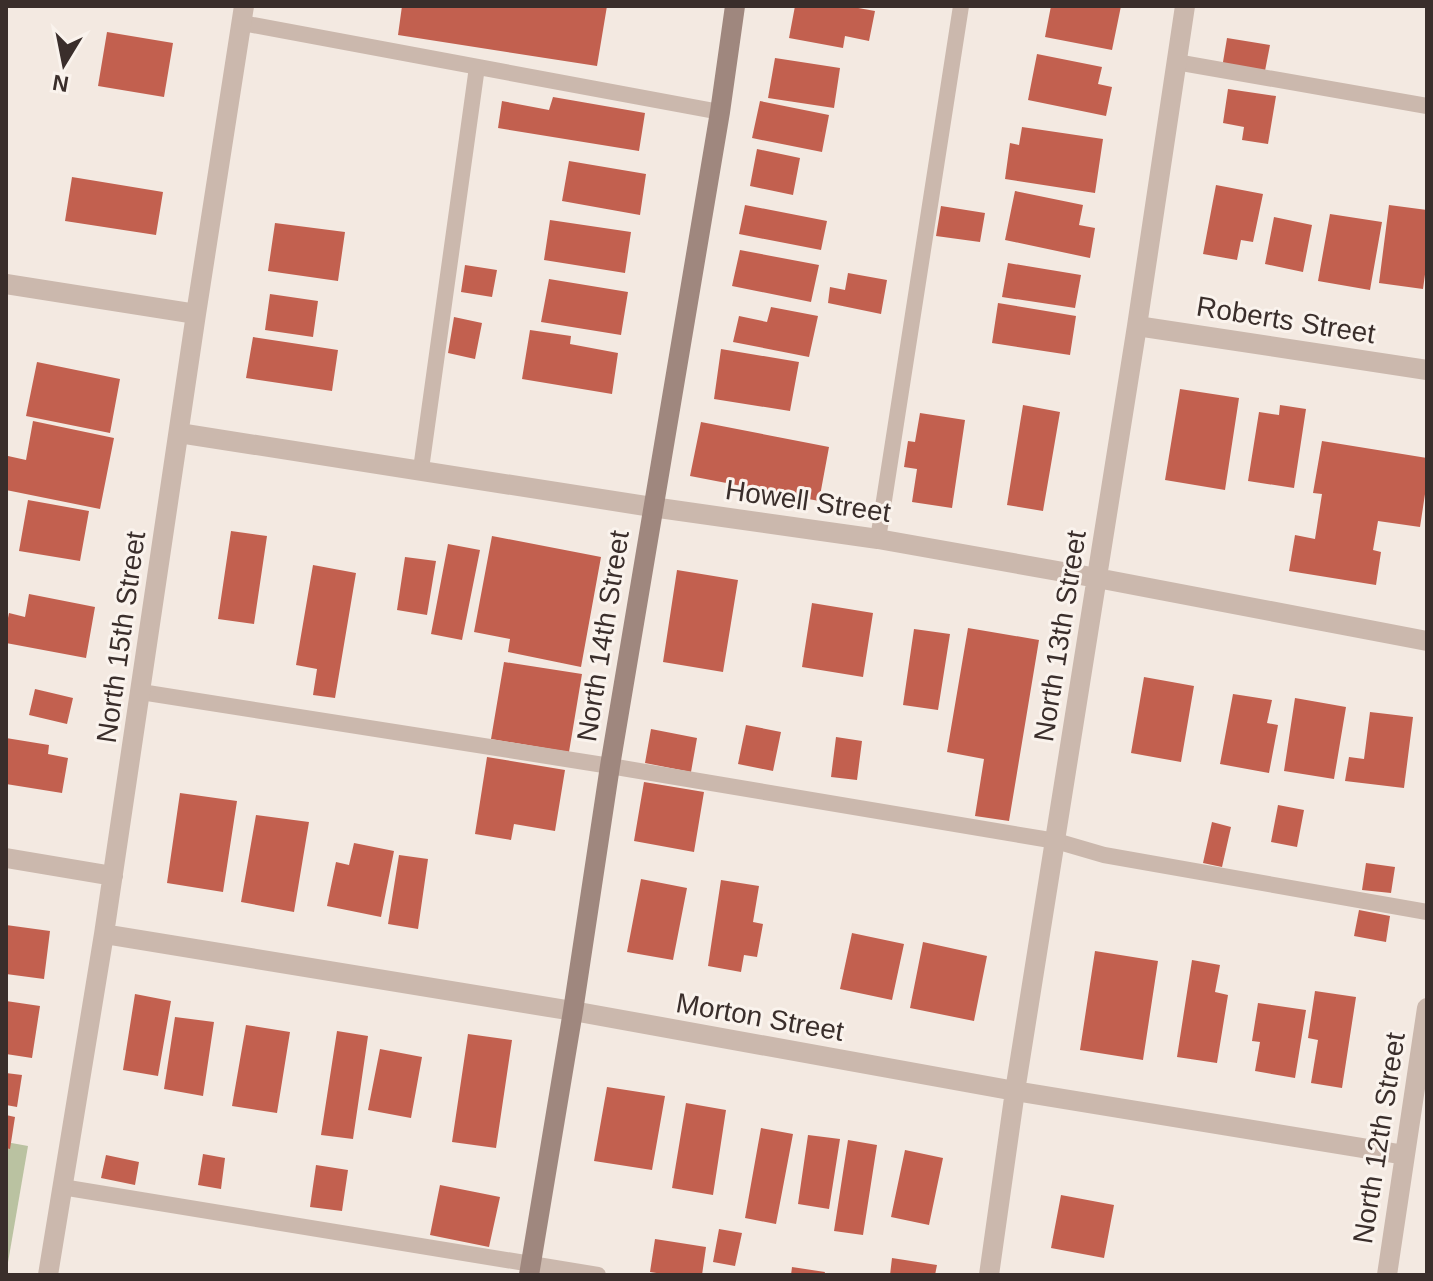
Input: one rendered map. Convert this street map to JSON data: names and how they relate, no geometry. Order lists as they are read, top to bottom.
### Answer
{
  "streets": {
    "street": [
      "Roberts Street",
      "Howell Street",
      "North 14th Street",
      "North 13th Street",
      "North 15th Street",
      "Morton Street",
      "North 12th Street"
    ]
  },
  "crossings": [
    ["Roberts Street", "North 13th Street"],
    ["Howell Street", "North 14th Street"],
    ["Howell Street", "North 13th Street"],
    ["Howell Street", "North 15th Street"],
    ["North 14th Street", "Morton Street"],
    ["North 13th Street", "Morton Street"],
    ["North 15th Street", "Morton Street"],
    ["Morton Street", "North 12th Street"]
  ],
  "north": "bottom"
}
